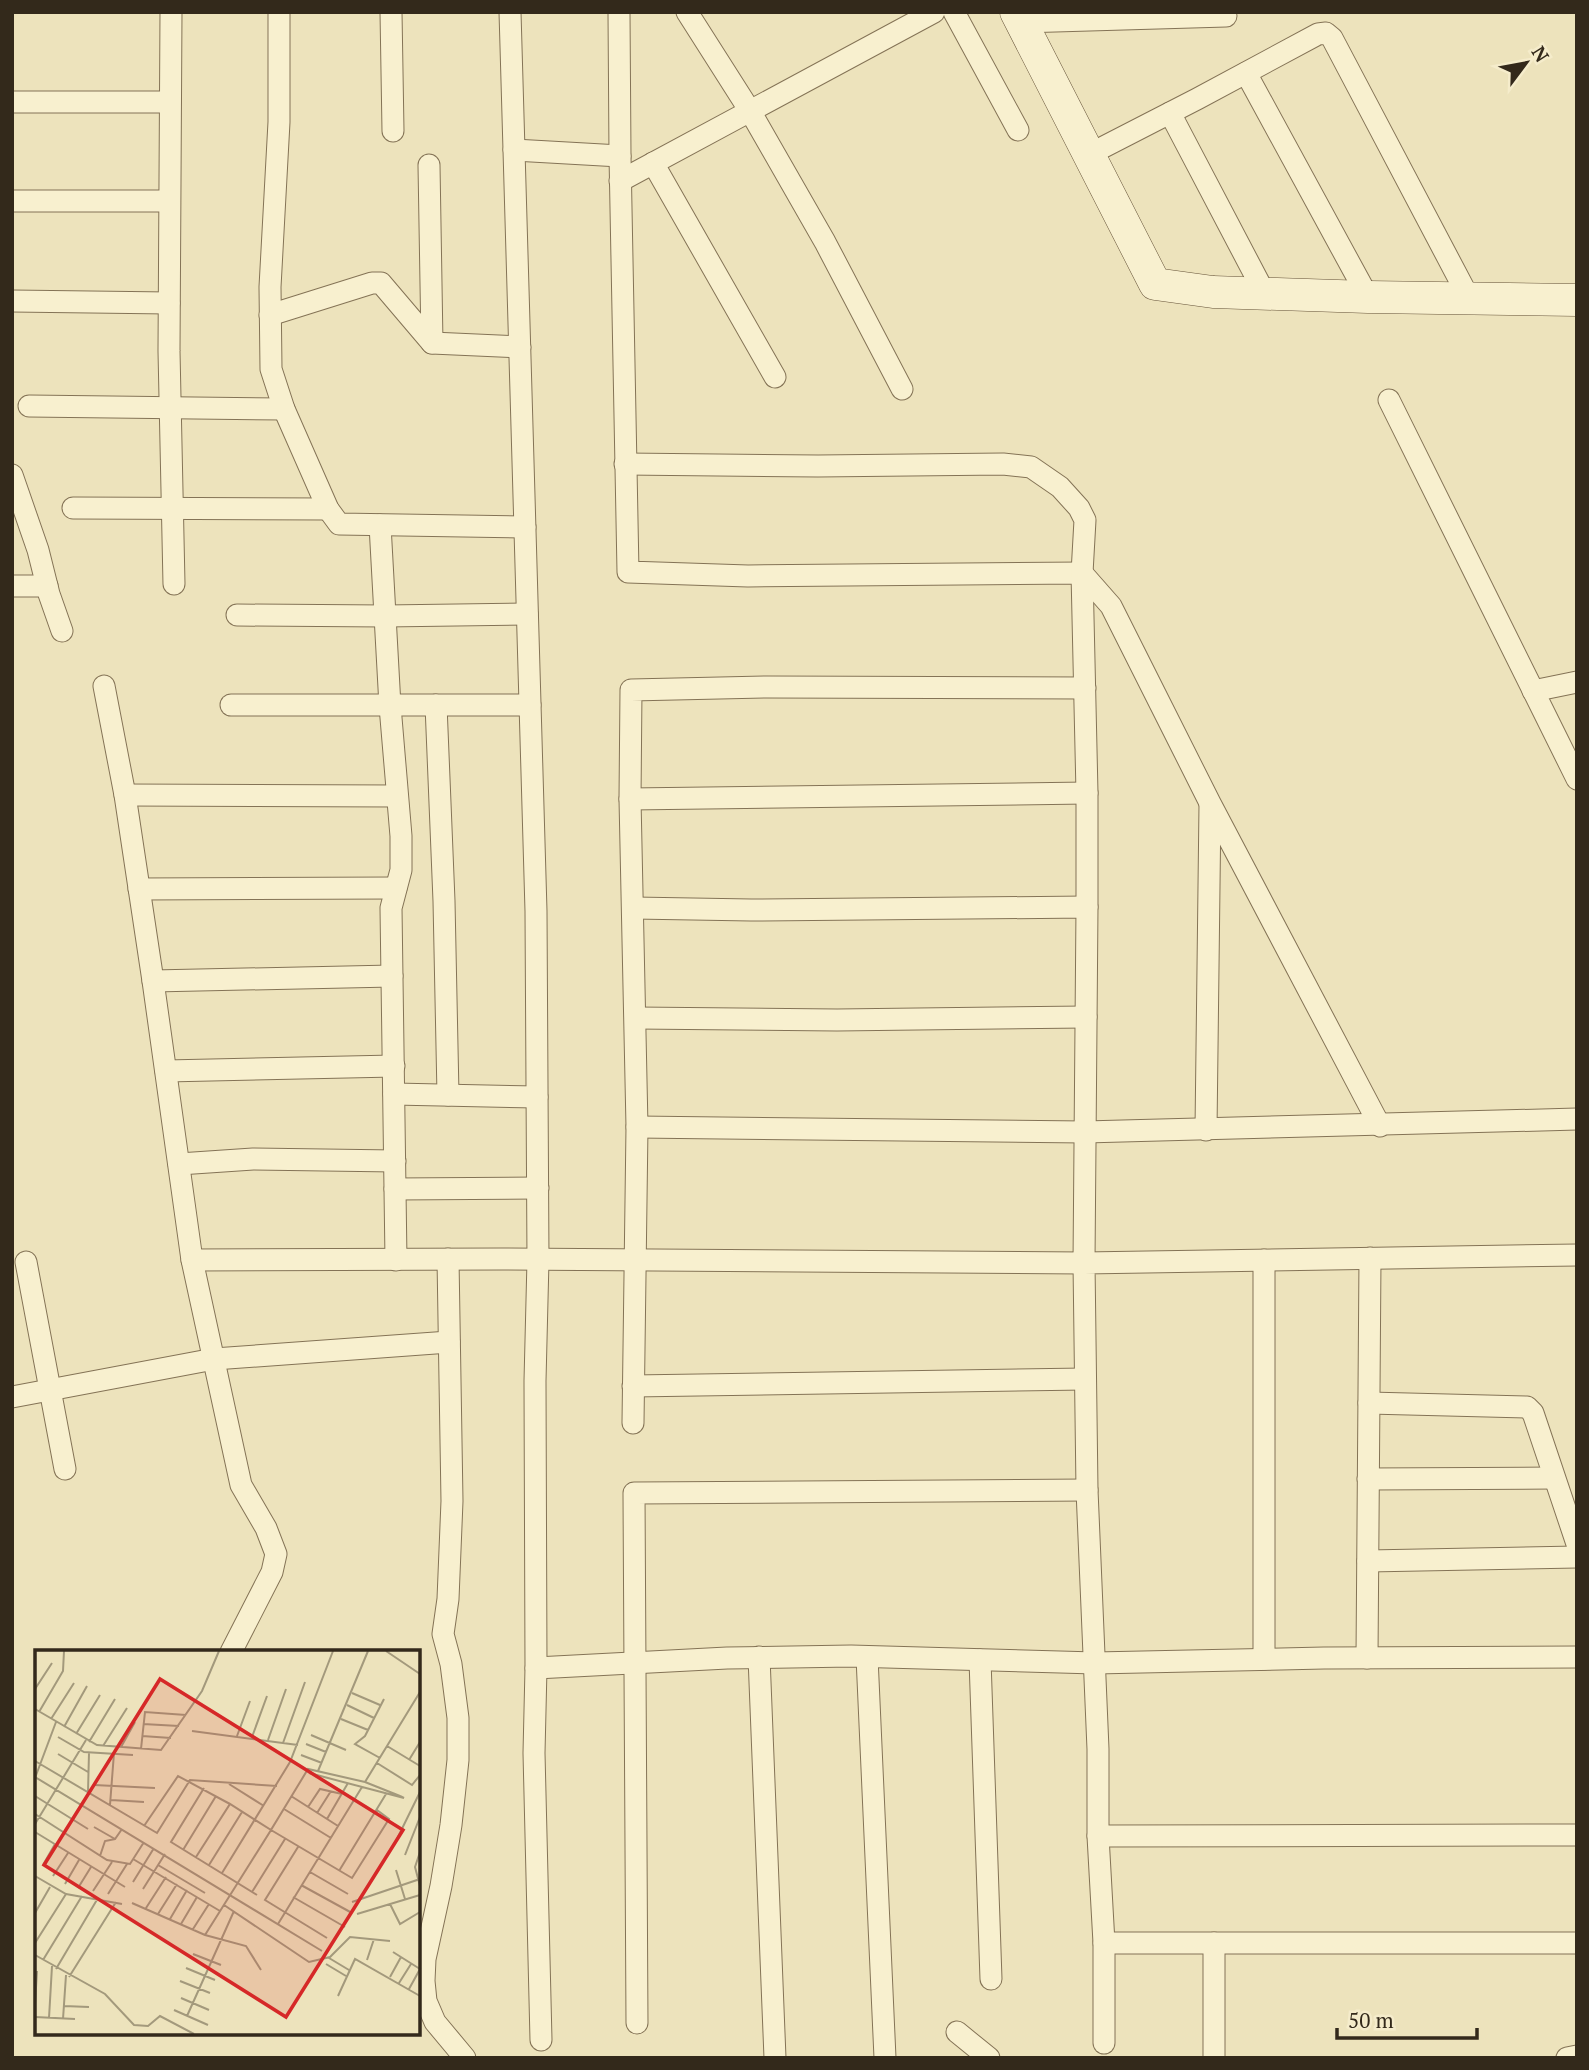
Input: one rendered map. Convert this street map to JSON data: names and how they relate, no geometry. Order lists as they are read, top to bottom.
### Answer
{
  "scale_bar": "50 m",
  "north": "top right"
}
